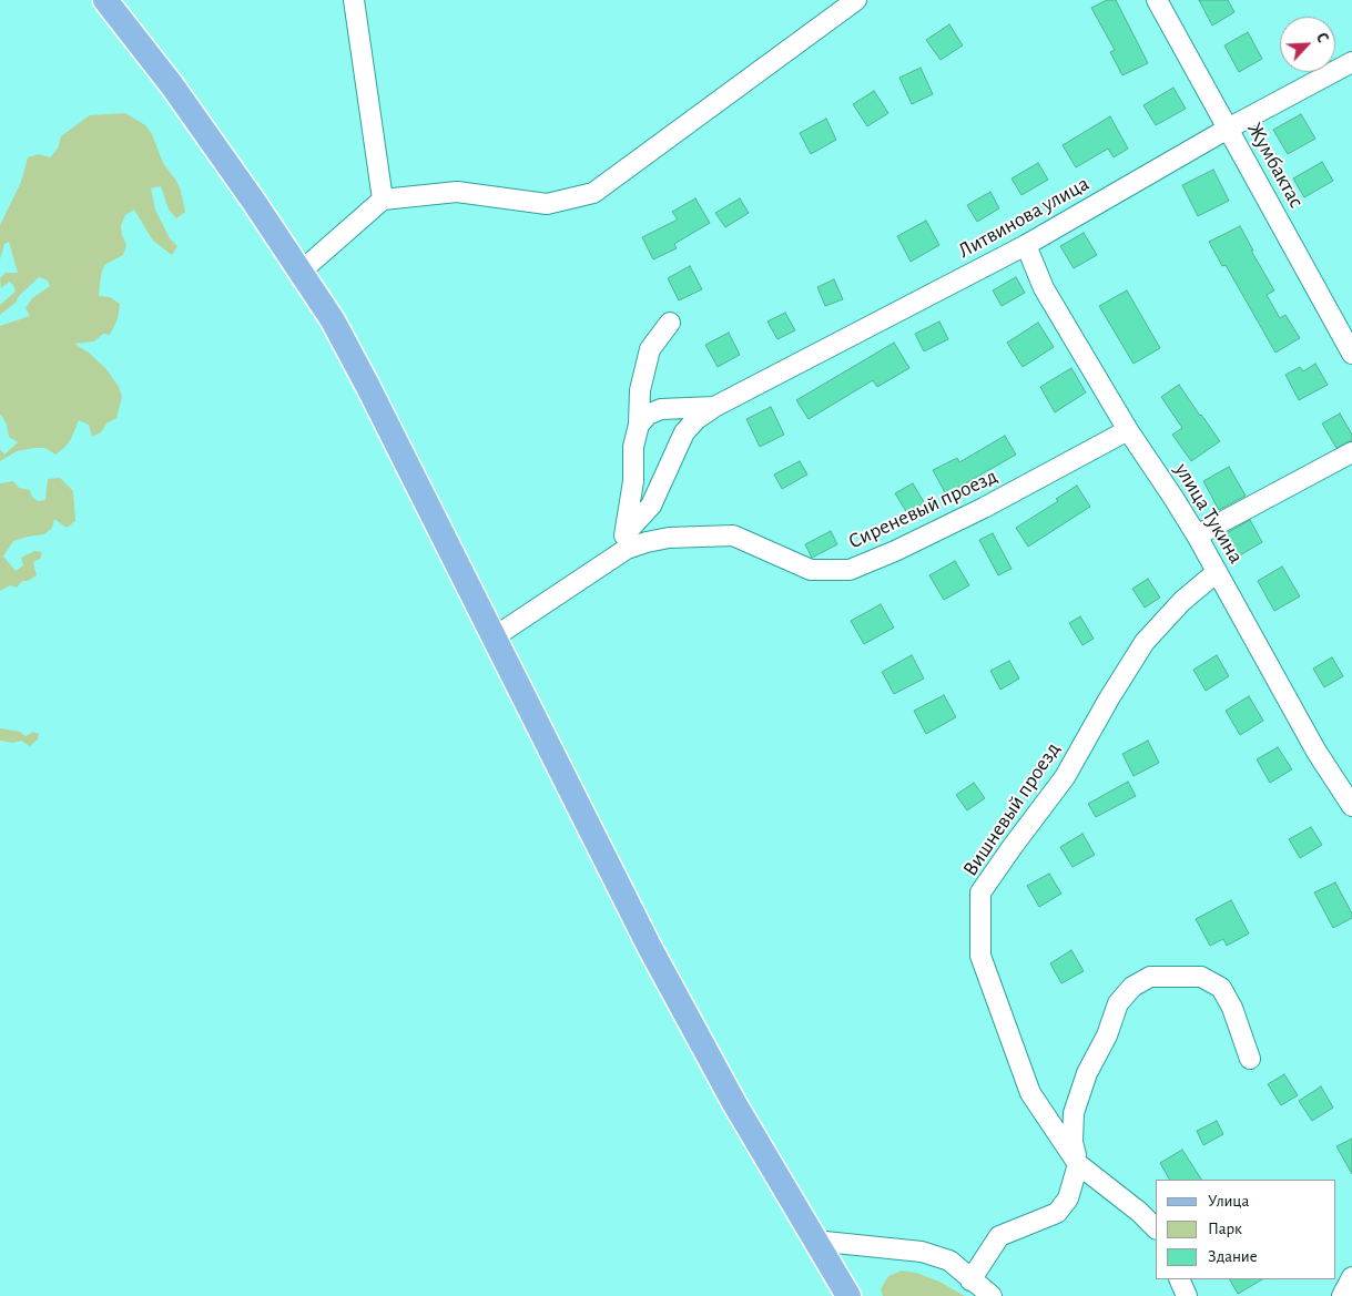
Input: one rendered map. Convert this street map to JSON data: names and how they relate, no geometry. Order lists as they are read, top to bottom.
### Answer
{
  "streets": {
    "street": [
      "Жумбактас",
      "Литвинова улица",
      "Сиреневый проезд",
      "улица Тукина",
      "Вишневый проезд"
    ]
  },
  "crossings": [
    ["Жумбактас", "Литвинова улица"],
    ["Литвинова улица", "улица Тукина"],
    ["Сиреневый проезд", "улица Тукина"],
    ["улица Тукина", "Вишневый проезд"]
  ],
  "legend": ["Улица", "Парк", "Здание"],
  "north": "top right"
}
